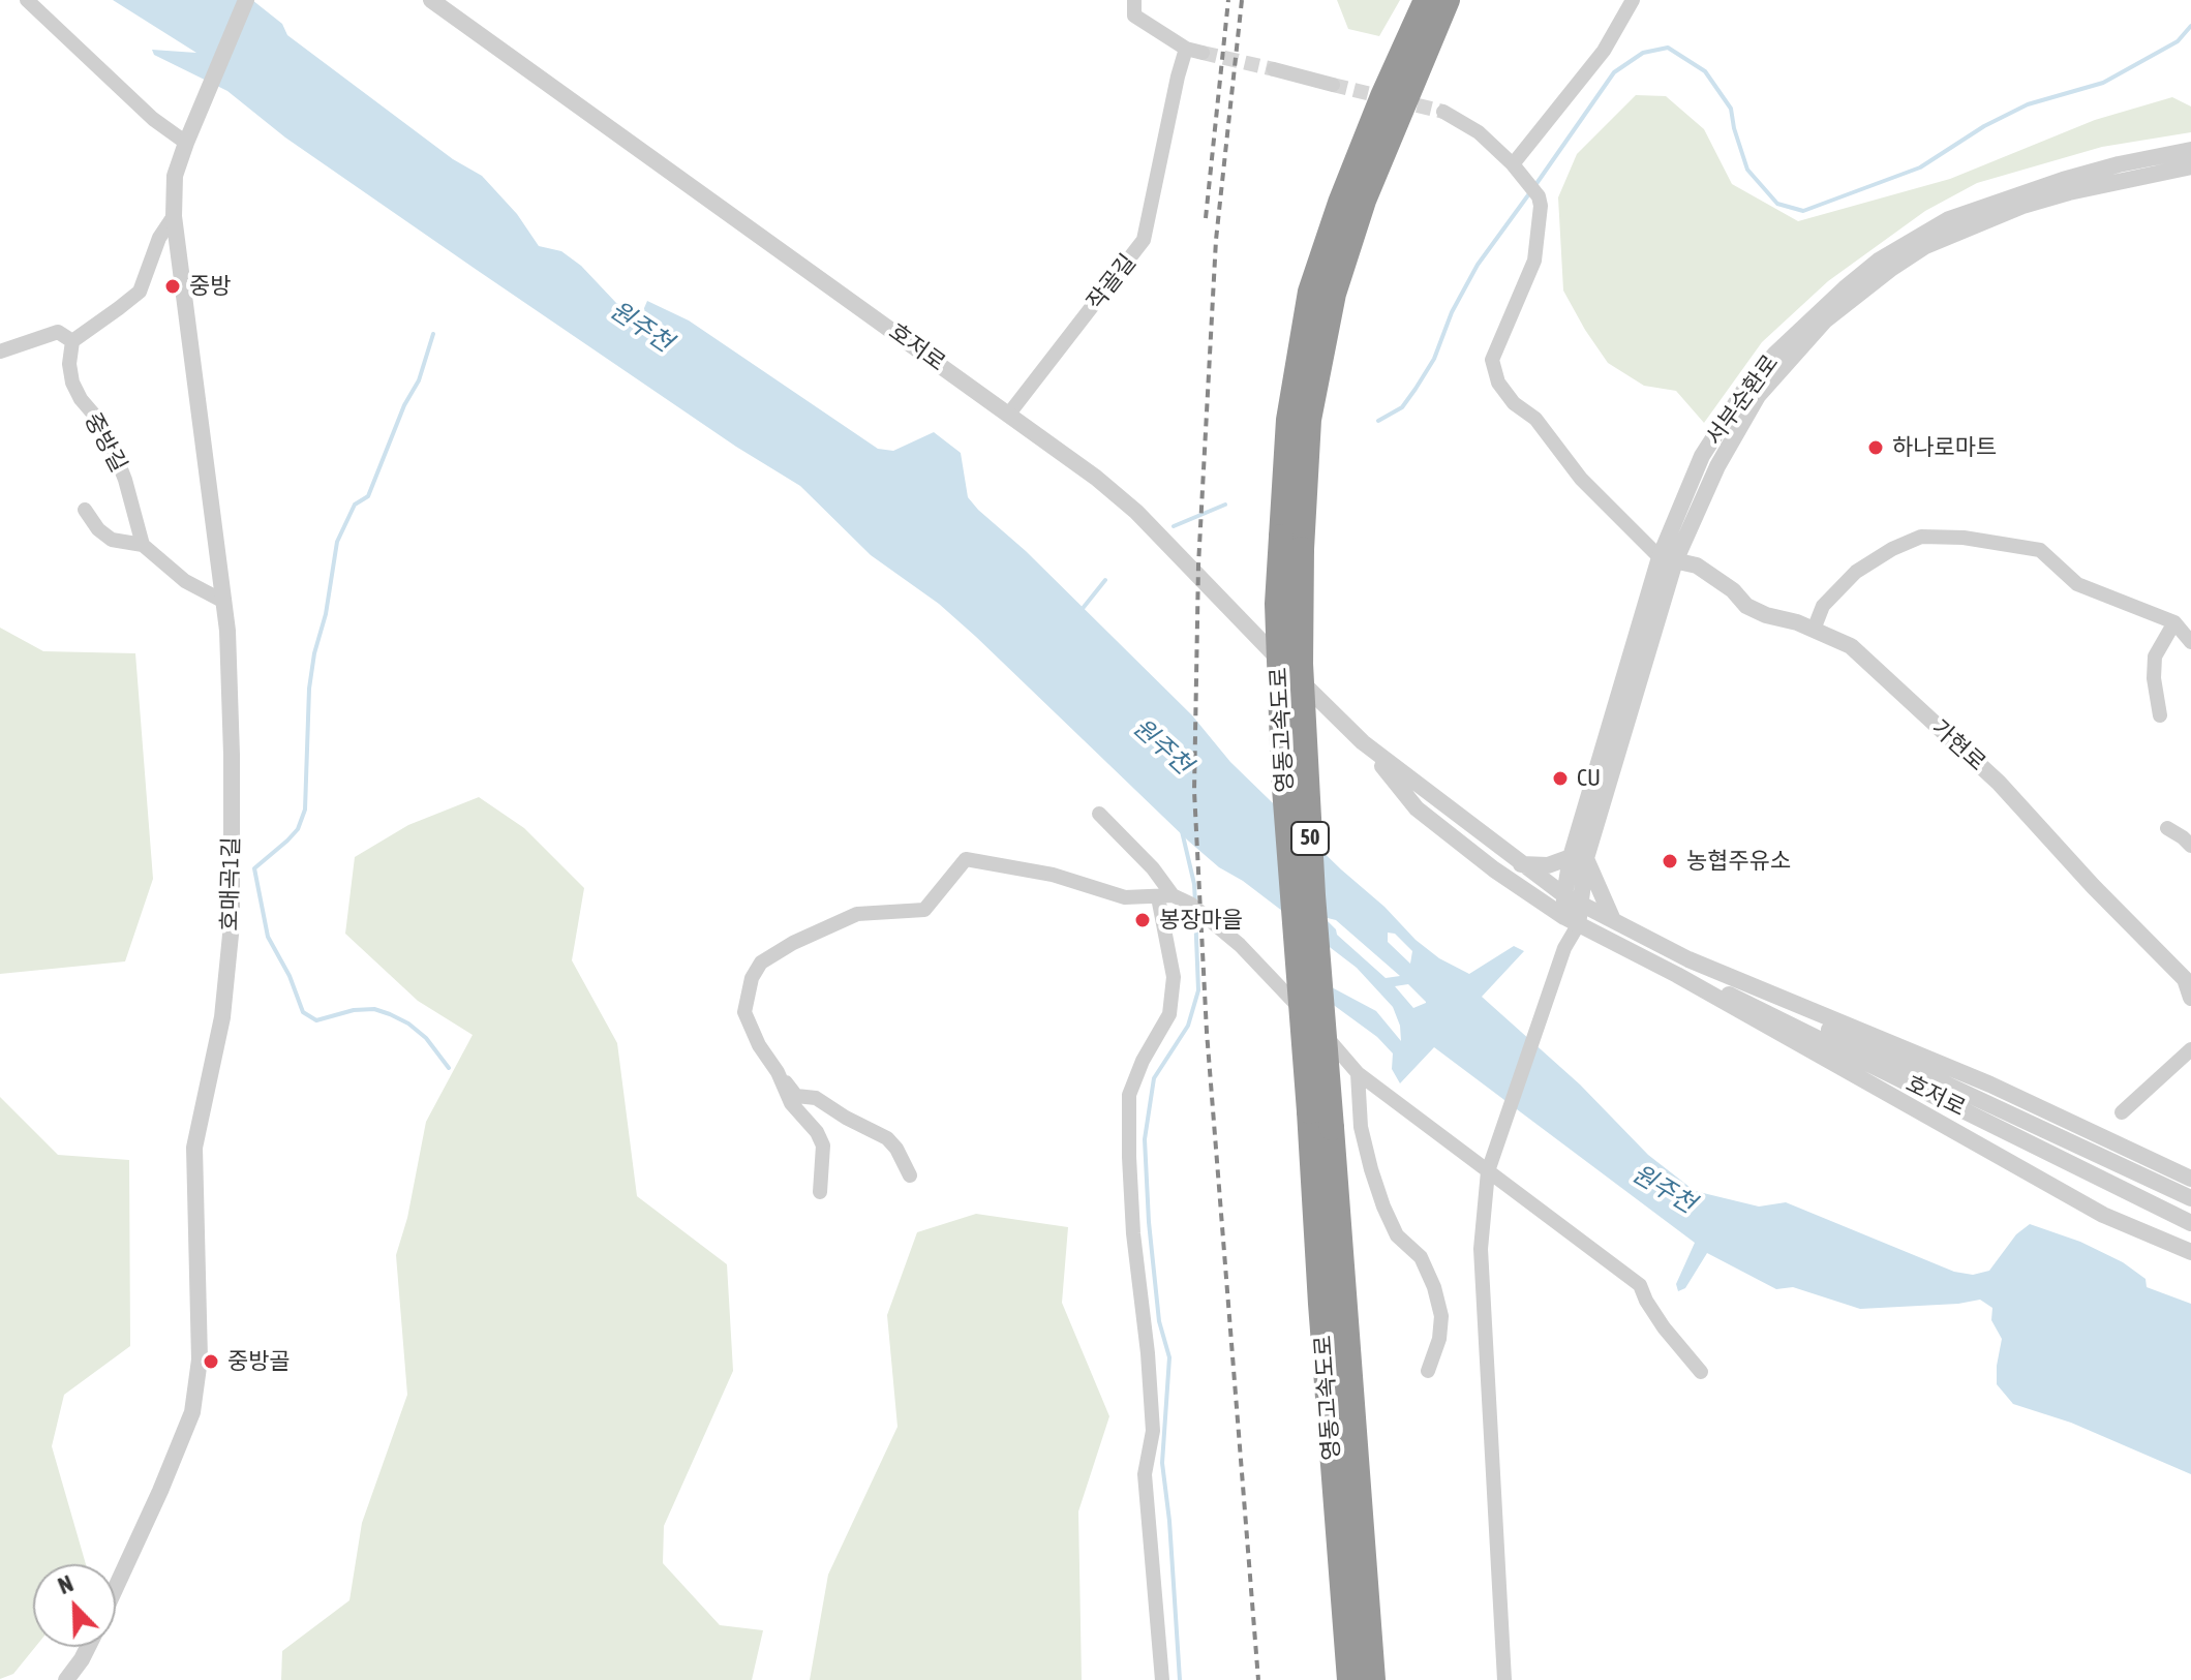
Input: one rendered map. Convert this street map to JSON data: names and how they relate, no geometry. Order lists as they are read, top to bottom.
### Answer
{
  "streets": {
    "highway": ["영동고속도로", "50"],
    "street": [
      "작골길",
      "호저로",
      "서부순환로",
      "중방길",
      "가현로",
      "호매곡1길"
    ]
  },
  "crossings": [
    ["작골길", "호저로"],
    ["호저로", "서부순환로"],
    ["서부순환로", "가현로"]
  ],
  "water": ["원주천"],
  "places": [
    "중방",
    "하나로마트",
    "CU",
    "농협주유소",
    "봉장마을",
    "중방골"
  ],
  "north": "top left"
}
